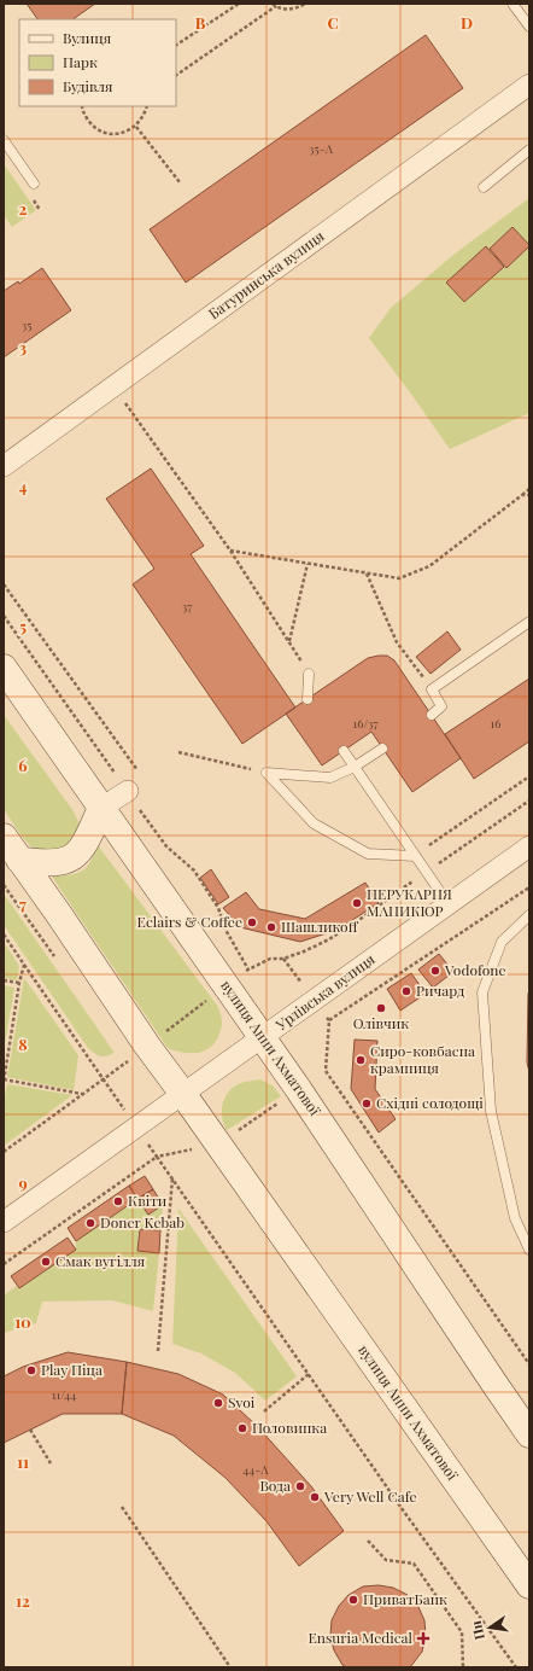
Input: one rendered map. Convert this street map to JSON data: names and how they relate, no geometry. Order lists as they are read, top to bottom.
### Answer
{
  "streets": {
    "main road": ["вулиця Анни Ахматової"],
    "street": ["Батуринська вулиця", "Урлівська вулиця"]
  },
  "crossings": [
    ["Урлівська вулиця", "вулиця Анни Ахматової"]
  ],
  "places": {
    "other": [
      "ПЕРУКАРНЯ МАНИКЮР",
      "Eclairs & Coffee",
      "Шашликоff",
      "Vodofone",
      "Ричард",
      "Олівчик",
      "Сиро-ковбасна крамниця",
      "Східні солодощі",
      "Квіти",
      "Doner Kebab",
      "Смак вугілля",
      "Play Піца",
      "Svoi",
      "Половинка",
      "Вода",
      "Very Well Cafe",
      "ПриватБанк"
    ],
    "health": ["Ensuria Medical"]
  },
  "house_numbers": [
    "35-А",
    "35",
    "37",
    "16/37",
    "16",
    "11/44",
    "44-А"
  ],
  "legend": ["Вулиця", "Парк", "Будівля"],
  "north": "left",
  "grid": {
    "columns": ["B", "C", "D"],
    "rows": [
      "2",
      "3",
      "4",
      "5",
      "6",
      "7",
      "8",
      "9",
      "10",
      "11",
      "12"
    ]
  }
}
